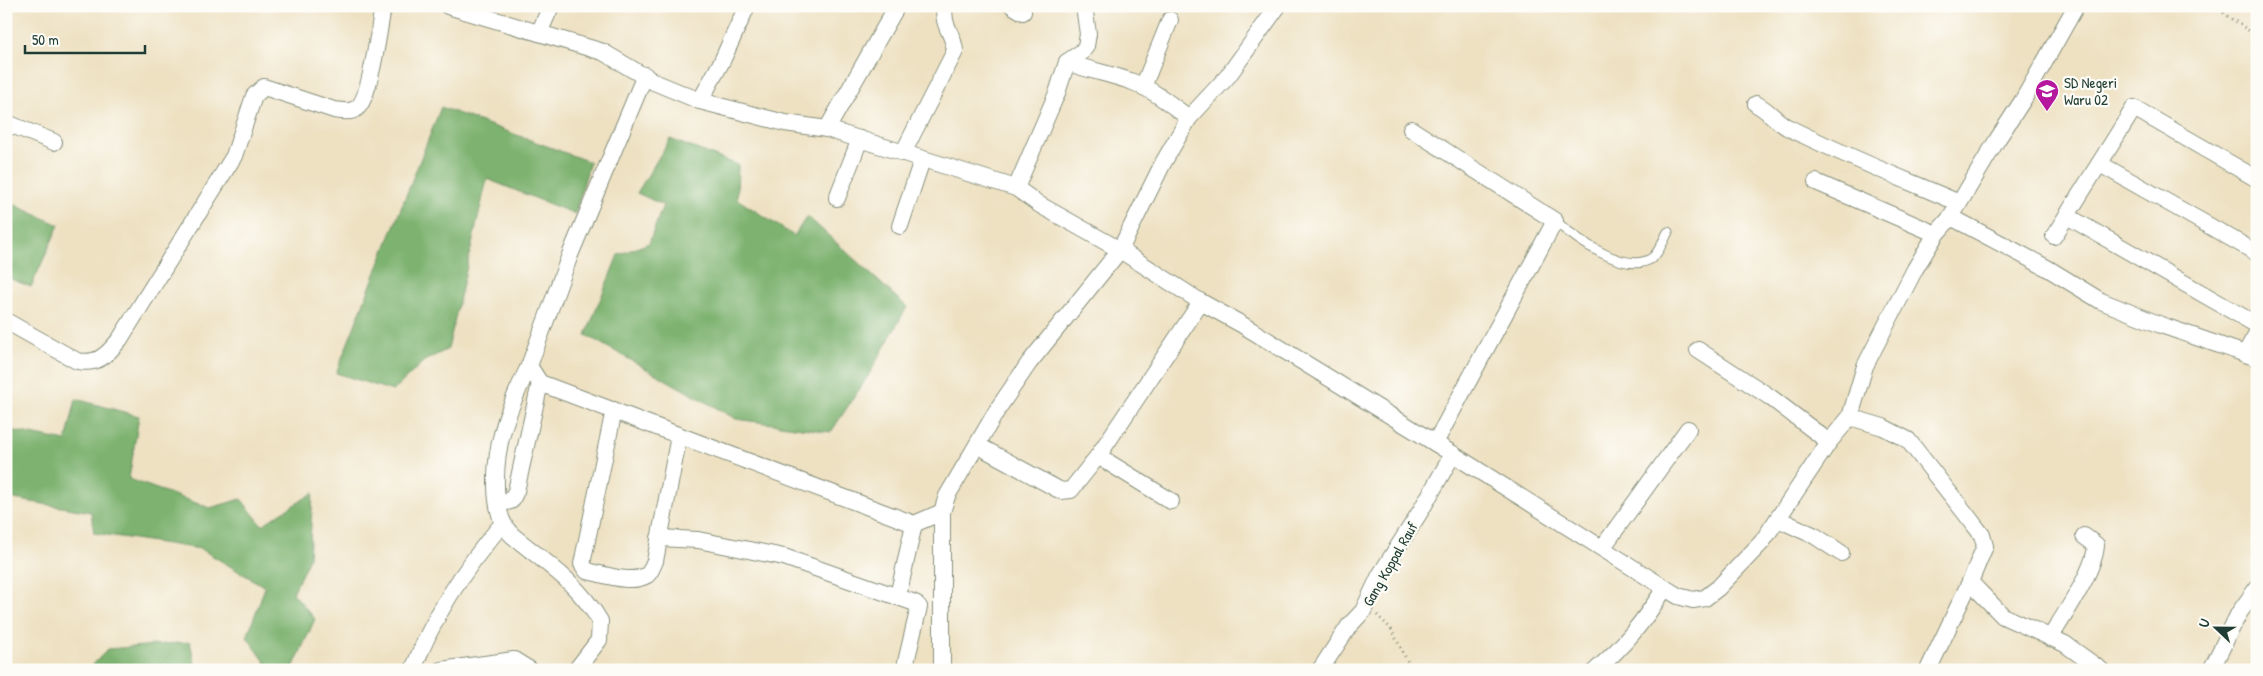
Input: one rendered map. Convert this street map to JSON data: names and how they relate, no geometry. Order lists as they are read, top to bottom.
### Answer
{
  "streets": {
    "street": ["Gang Koppal Rauf"]
  },
  "places": {
    "school or university": ["SD Negeri Waru 02"]
  },
  "scale_bar": "50 m",
  "north": "left"
}
